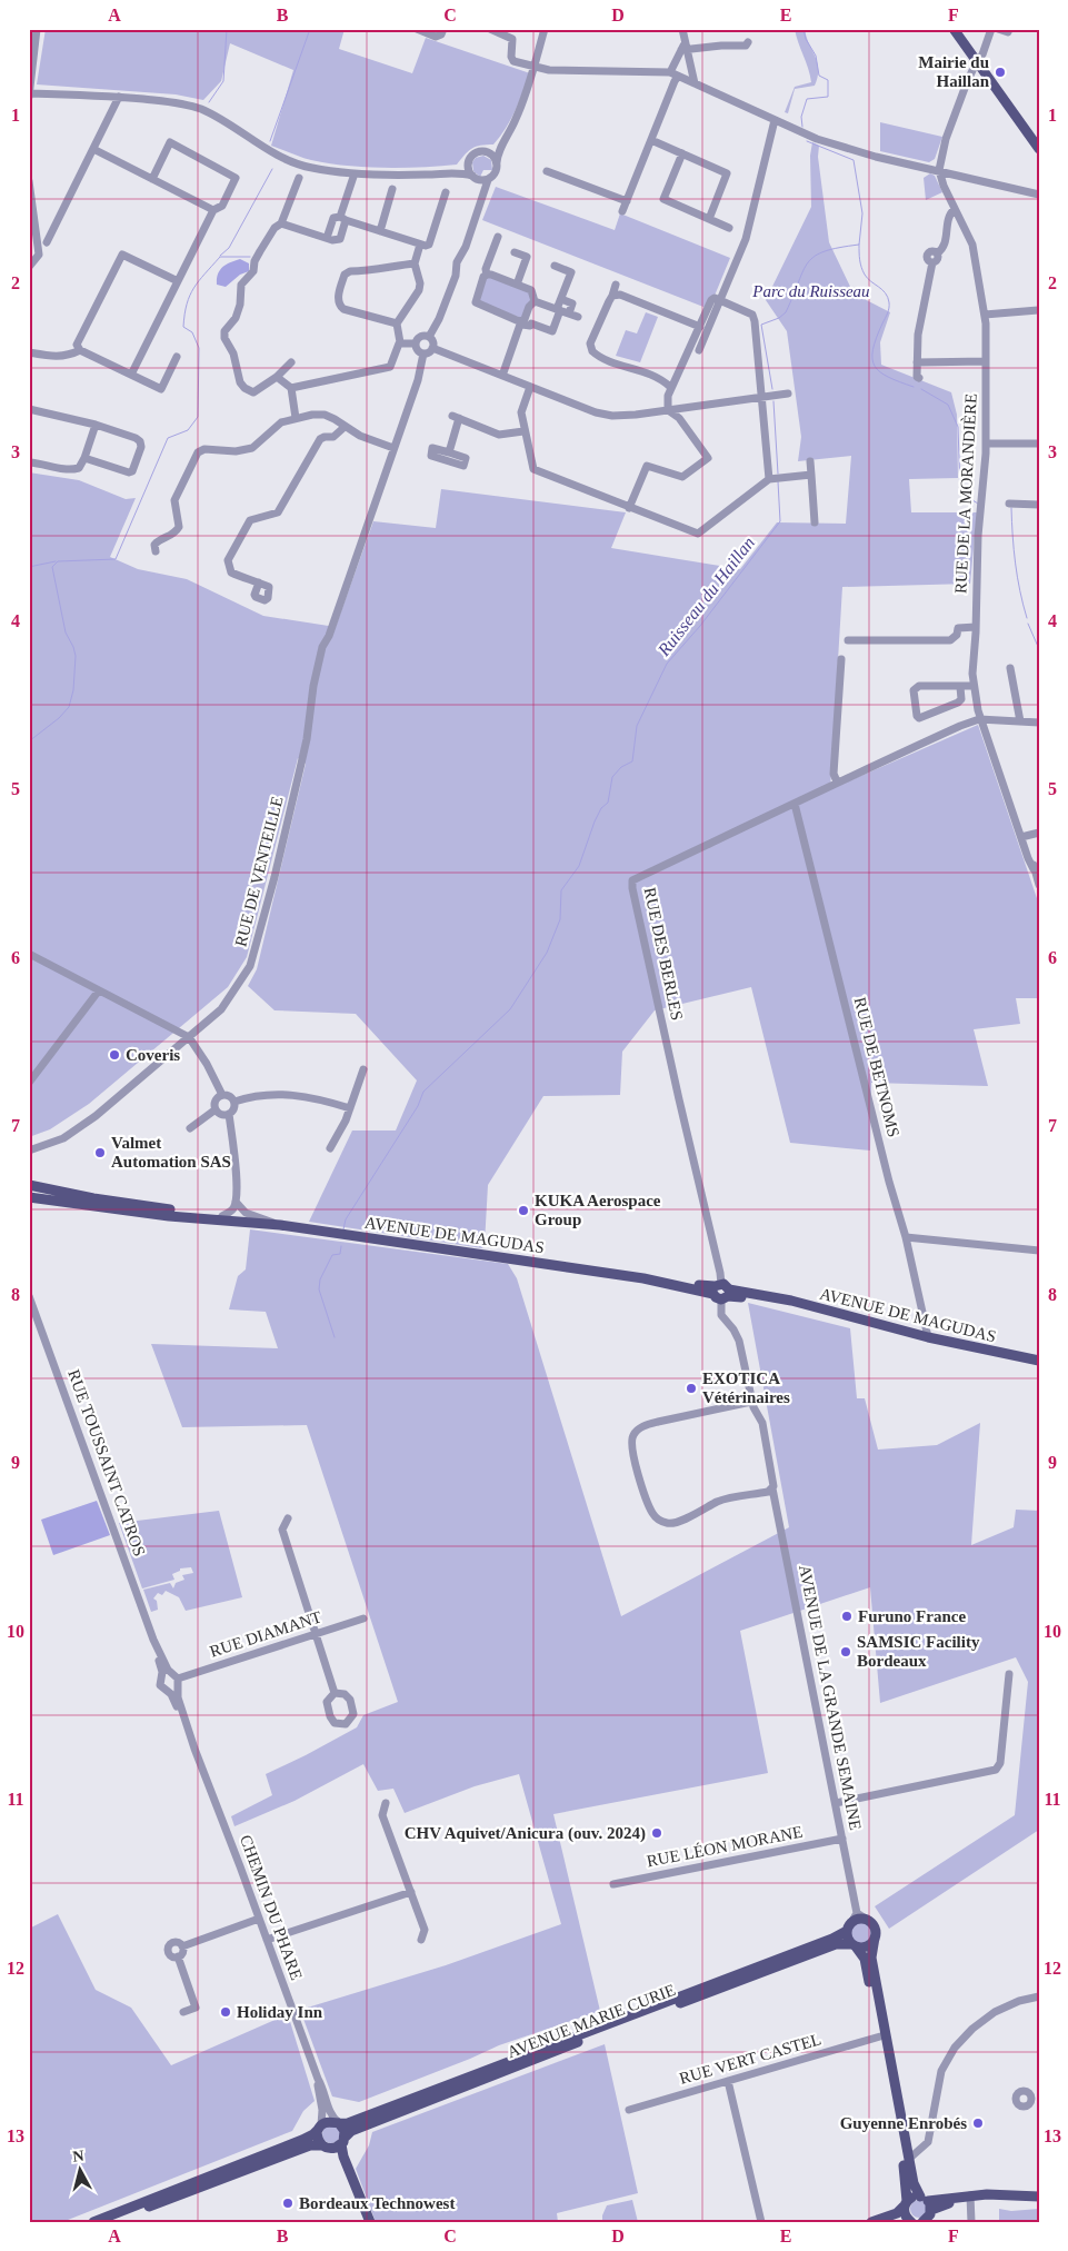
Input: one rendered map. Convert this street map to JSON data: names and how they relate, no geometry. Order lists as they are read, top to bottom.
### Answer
{
  "streets": {
    "main road": ["AVENUE DE MAGUDAS", "AVENUE MARIE CURIE"],
    "street": [
      "RUE DE LA MORANDIÈRE",
      "RUE DE VENTEILLE",
      "RUE DES BERLES",
      "RUE DE BETNOMS",
      "RUE TOUSSAINT CATROS",
      "RUE DIAMANT",
      "AVENUE DE LA GRANDE SEMAINE",
      "RUE LÉON MORANE",
      "CHEMIN DU PHARE",
      "RUE VERT CASTEL"
    ]
  },
  "crossings": [
    ["RUE DE LA MORANDIÈRE", "RUE DES BERLES"],
    ["RUE DES BERLES", "RUE DE BETNOMS"],
    ["RUE DES BERLES", "AVENUE DE MAGUDAS"],
    ["RUE DES BERLES", "AVENUE DE LA GRANDE SEMAINE"],
    ["RUE DE BETNOMS", "AVENUE DE MAGUDAS"],
    ["AVENUE DE MAGUDAS", "AVENUE DE LA GRANDE SEMAINE"],
    ["RUE TOUSSAINT CATROS", "RUE DIAMANT"],
    ["RUE TOUSSAINT CATROS", "CHEMIN DU PHARE"],
    ["RUE DIAMANT", "CHEMIN DU PHARE"],
    ["AVENUE DE LA GRANDE SEMAINE", "RUE LÉON MORANE"],
    ["AVENUE DE LA GRANDE SEMAINE", "AVENUE MARIE CURIE"],
    ["CHEMIN DU PHARE", "AVENUE MARIE CURIE"]
  ],
  "water": ["Ruisseau du Haillan"],
  "parks": ["Parc du Ruisseau"],
  "places": [
    "Mairie du Haillan",
    "Coveris",
    "Valmet Automation SAS",
    "KUKA Aerospace Group",
    "EXOTICA Vétérinaires",
    "Furuno France",
    "SAMSIC Facility Bordeaux",
    "CHV Aquivet/Anicura (ouv. 2024)",
    "Holiday Inn",
    "Guyenne Enrobés",
    "Bordeaux Technowest"
  ],
  "north": "top",
  "grid": {
    "columns": [
      "A",
      "B",
      "C",
      "D",
      "E",
      "F"
    ],
    "rows": [
      "1",
      "2",
      "3",
      "4",
      "5",
      "6",
      "7",
      "8",
      "9",
      "10",
      "11",
      "12",
      "13"
    ]
  }
}
